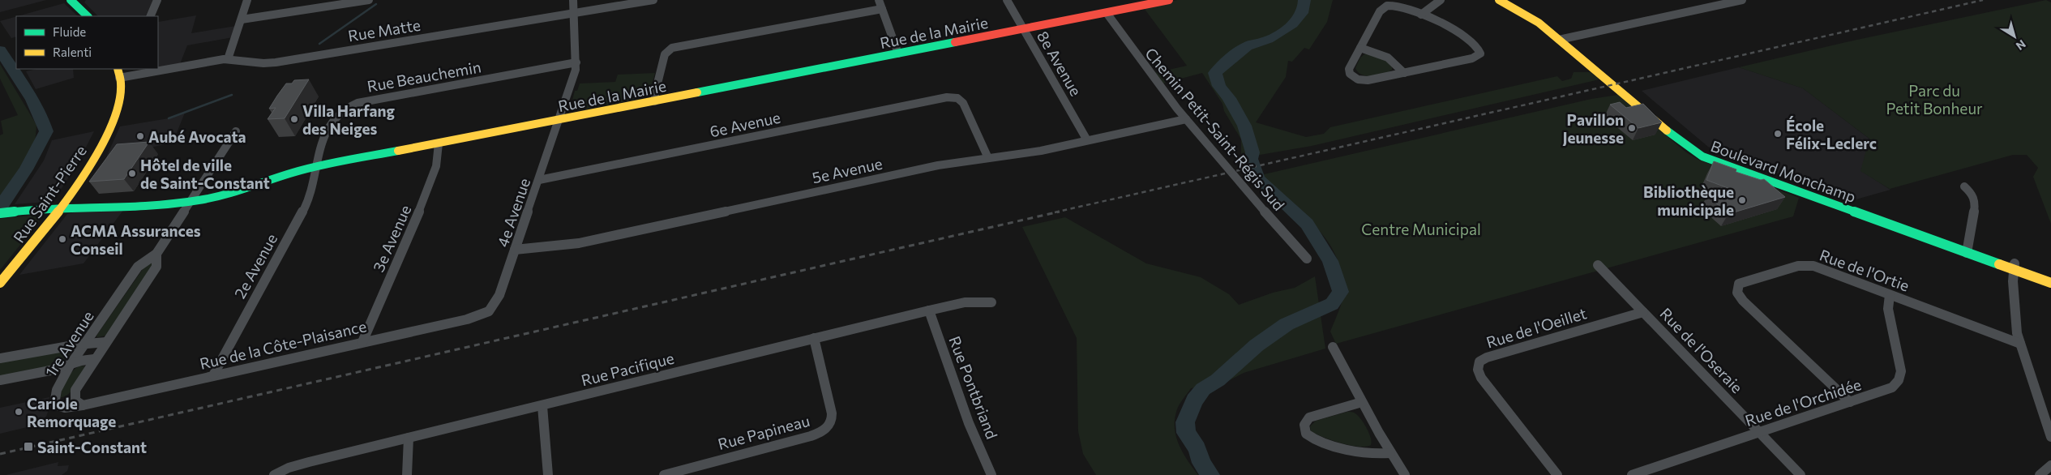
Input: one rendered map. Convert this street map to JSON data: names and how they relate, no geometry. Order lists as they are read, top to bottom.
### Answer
{
  "streets": {
    "street": [
      "Rue Matte",
      "Rue de la Mairie",
      "8e Avenue",
      "Rue Beauchemin",
      "6e Avenue",
      "Chemin Petit-Saint-Régis Sud",
      "5e Avenue",
      "Boulevard Monchamp",
      "Rue Saint-Pierre",
      "4e Avenue",
      "3e Avenue",
      "2e Avenue",
      "Rue de l'Ortie",
      "Rue de l'Oeillet",
      "1re Avenue",
      "Rue de la Côte-Plaisance",
      "Rue de l'Oseraie",
      "Rue Pacifique",
      "Rue Pontbriand",
      "Rue de l'Orchidée",
      "Rue Papineau"
    ]
  },
  "crossings": [
    ["Rue Matte", "4e Avenue"],
    ["Rue de la Mairie", "8e Avenue"],
    ["Rue de la Mairie", "Rue Beauchemin"],
    ["Rue de la Mairie", "Chemin Petit-Saint-Régis Sud"],
    ["Rue de la Mairie", "Rue Saint-Pierre"],
    ["Rue de la Mairie", "4e Avenue"],
    ["Rue de la Mairie", "3e Avenue"],
    ["Rue de la Mairie", "2e Avenue"],
    ["Rue de la Mairie", "1re Avenue"],
    ["8e Avenue", "5e Avenue"],
    ["Rue Beauchemin", "4e Avenue"],
    ["Rue Beauchemin", "2e Avenue"],
    ["6e Avenue", "5e Avenue"],
    ["6e Avenue", "4e Avenue"],
    ["Chemin Petit-Saint-Régis Sud", "5e Avenue"],
    ["5e Avenue", "4e Avenue"],
    ["4e Avenue", "Rue de la Côte-Plaisance"],
    ["3e Avenue", "Rue de la Côte-Plaisance"],
    ["2e Avenue", "Rue de la Côte-Plaisance"],
    ["Rue de l'Ortie", "Rue de l'Orchidée"],
    ["Rue de l'Oeillet", "Rue de l'Oseraie"],
    ["1re Avenue", "Rue de la Côte-Plaisance"],
    ["Rue de l'Oseraie", "Rue de l'Orchidée"],
    ["Rue Pacifique", "Rue Pontbriand"],
    ["Rue Pacifique", "Rue Papineau"]
  ],
  "parks": ["Parc du Petit Bonheur", "Centre Municipal"],
  "places": {
    "other": [
      "Villa Harfang des Neiges",
      "Pavillon Jeunesse",
      "École Félix-Leclerc",
      "Aubé Avocata",
      "Hôtel de ville de Saint-Constant",
      "Bibliothèque municipale",
      "ACMA Assurances Conseil",
      "Cariole Remorquage"
    ],
    "transit": ["Saint-Constant"]
  },
  "legend": ["Fluide", "Ralenti"],
  "north": "bottom right"
}
